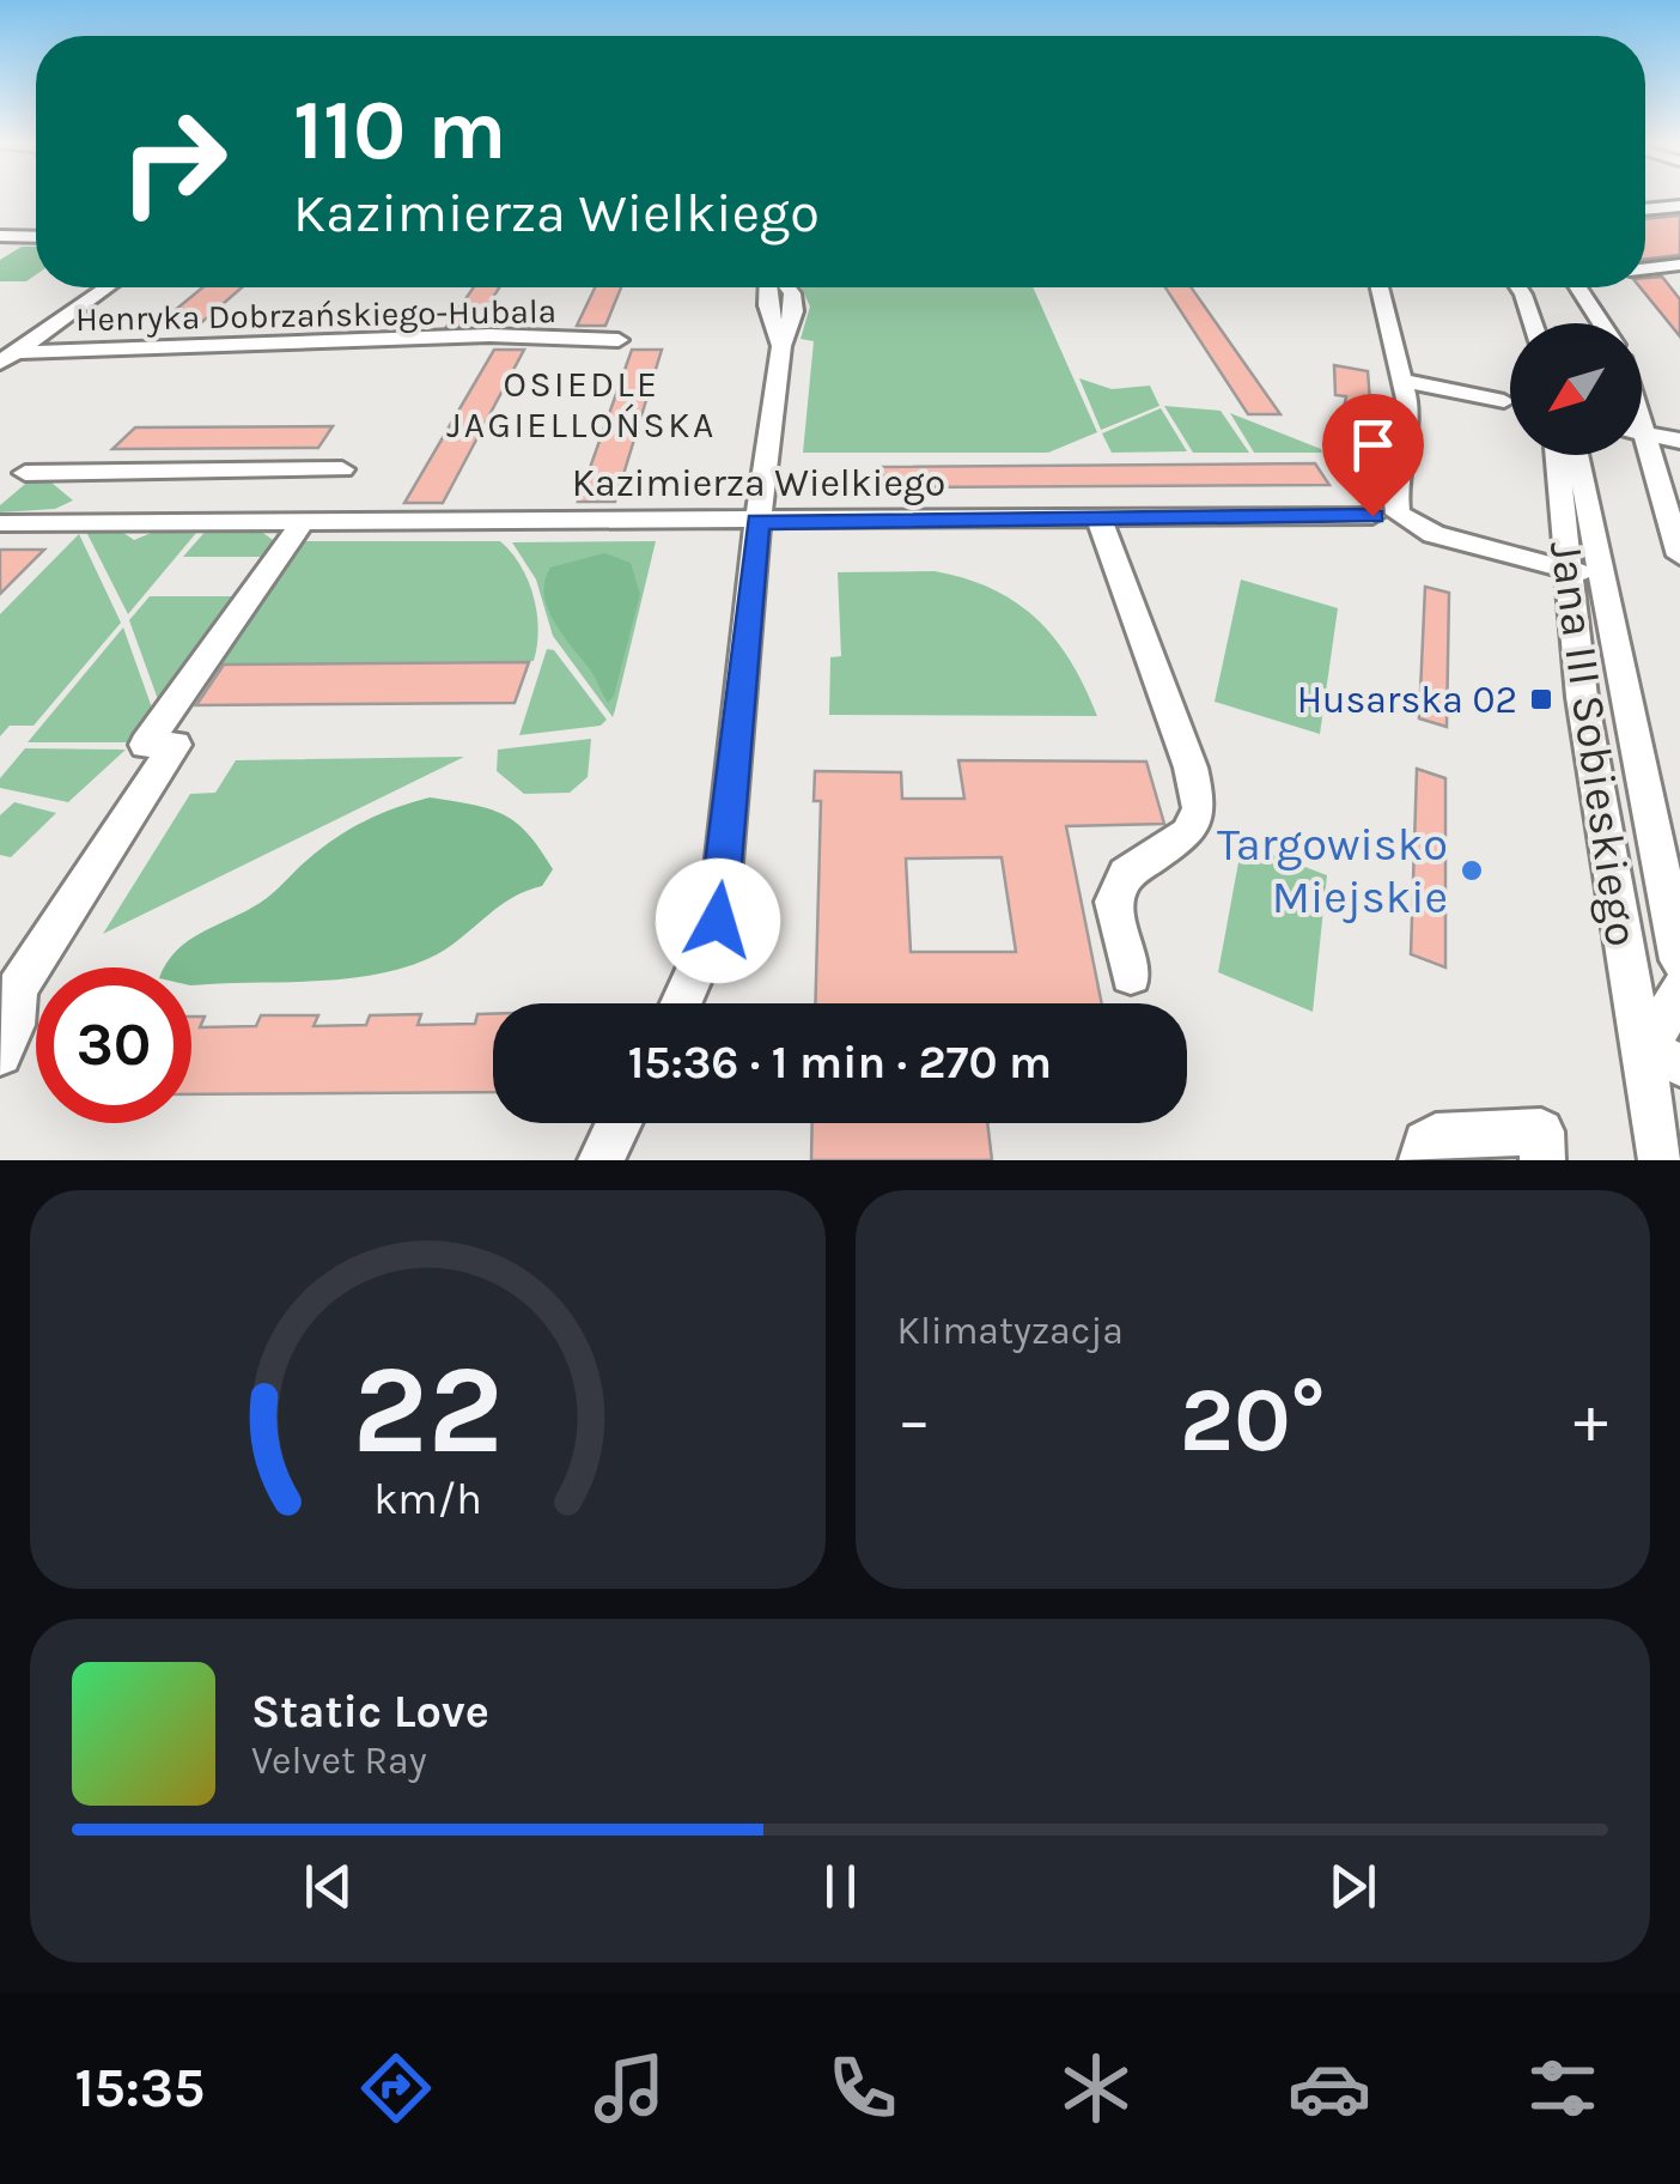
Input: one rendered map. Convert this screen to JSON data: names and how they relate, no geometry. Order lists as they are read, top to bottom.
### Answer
{
  "streets": {
    "street": ["Henryka Dobrzańskiego-Hubala", "Kazimierza Wielkiego", "Jana III Sobieskiego"]
  },
  "crossings": [
    ["Kazimierza Wielkiego", "Jana III Sobieskiego"]
  ],
  "districts": ["OSIEDLE JAGIELLOŃSKA"],
  "places": {
    "transit": ["Husarska 02"],
    "other": ["Targowisko Miejskie"]
  },
  "north": "bottom left",
  "page": {
    "turn": ["110 m", "Kazimierza Wielkiego"],
    "limit": "30",
    "trip": "15:36 · 1 min · 270 m",
    "tile": "Klimatyzacja",
    "heat": ["−", "20°", "+"],
    "song": ["Static Love", "Velvet Ray"],
    "tabs": "15:35",
    "gauge": ["22", "km/h"]
  }
}
